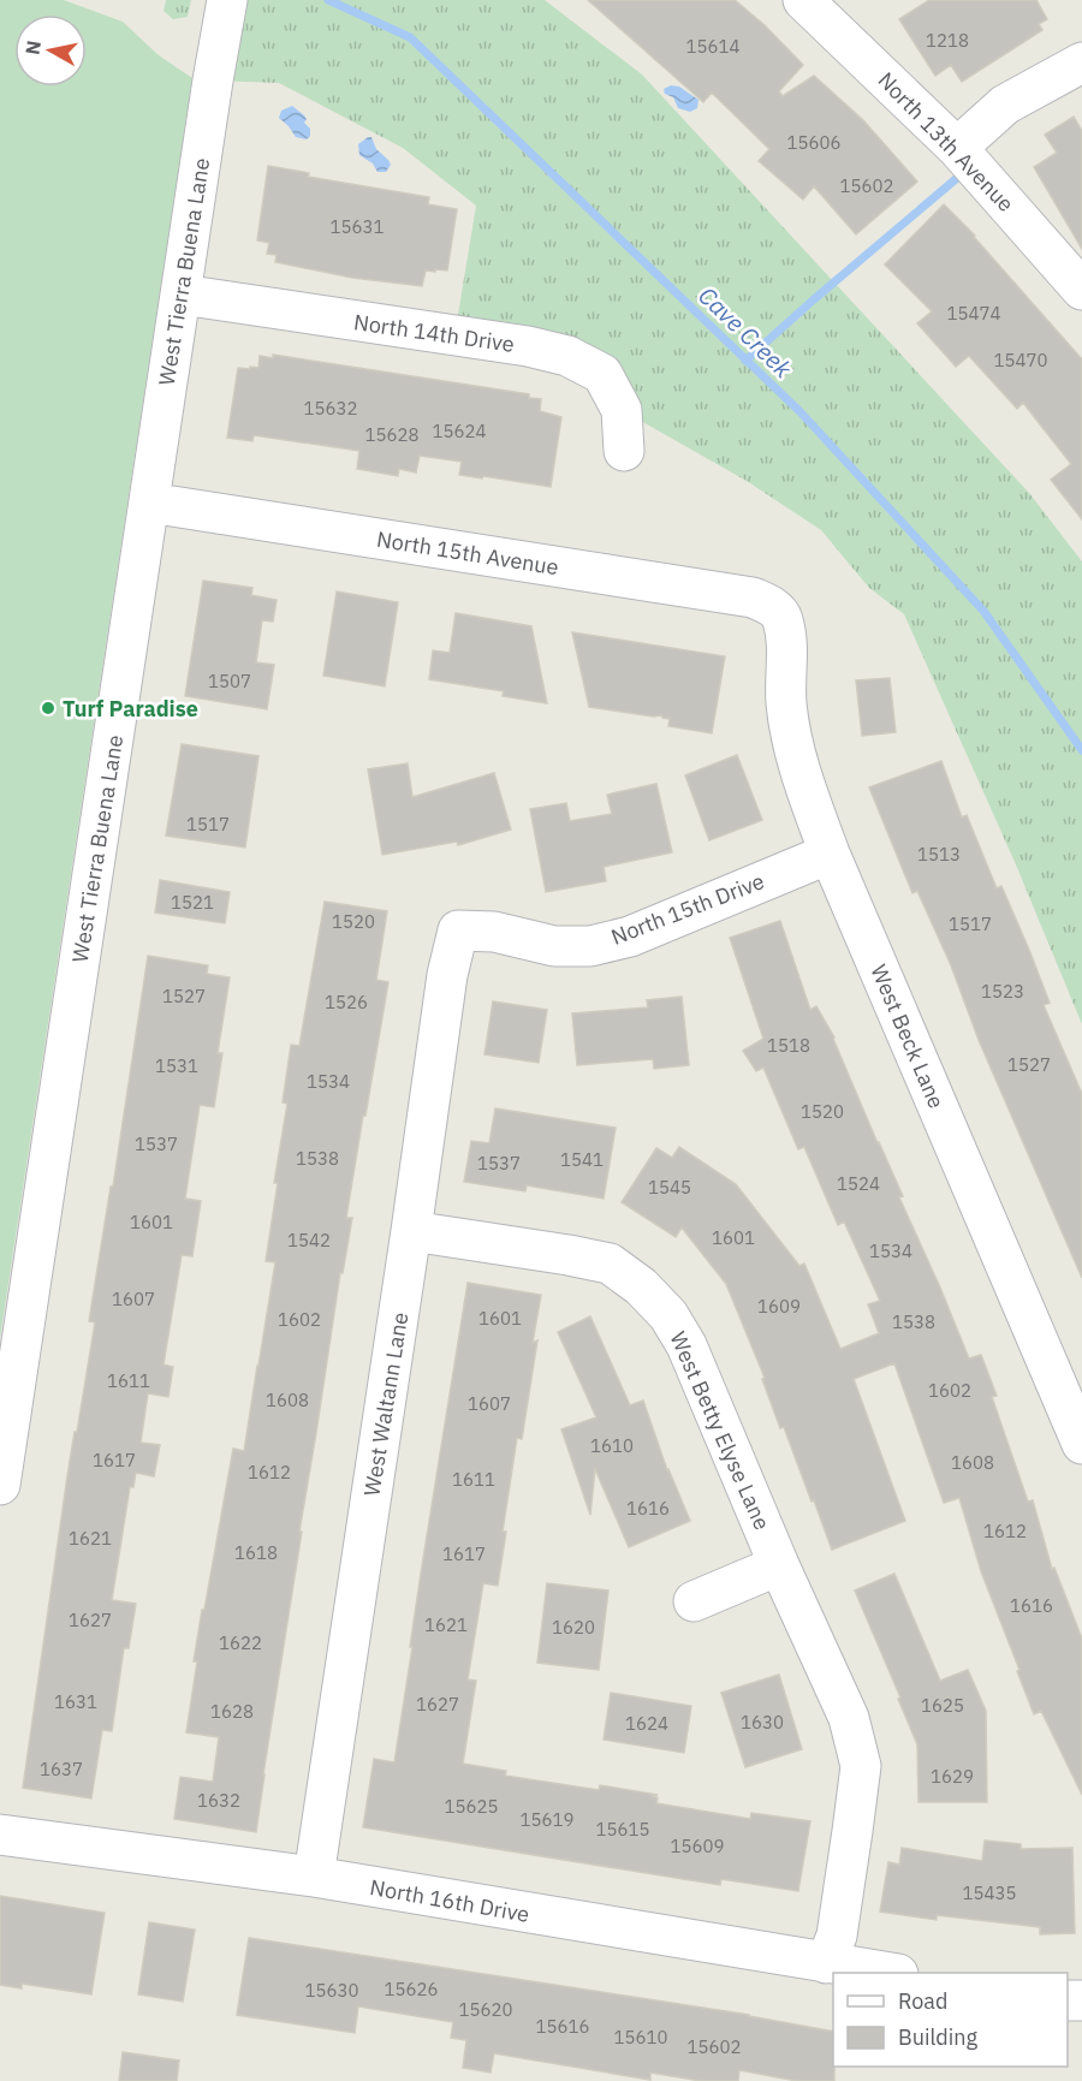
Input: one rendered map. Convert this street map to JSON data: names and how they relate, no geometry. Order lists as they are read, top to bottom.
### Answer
{
  "streets": {
    "street": [
      "North 13th Avenue",
      "West Tierra Buena Lane",
      "North 14th Drive",
      "North 15th Avenue",
      "North 15th Drive",
      "West Beck Lane",
      "West Waltann Lane",
      "West Betty Elyse Lane",
      "North 16th Drive"
    ]
  },
  "crossings": [
    ["West Tierra Buena Lane", "North 14th Drive"],
    ["West Tierra Buena Lane", "North 15th Avenue"],
    ["North 15th Avenue", "West Beck Lane"],
    ["North 15th Drive", "West Beck Lane"],
    ["North 15th Drive", "West Waltann Lane"],
    ["West Waltann Lane", "West Betty Elyse Lane"],
    ["West Waltann Lane", "North 16th Drive"],
    ["West Betty Elyse Lane", "North 16th Drive"]
  ],
  "water": ["Cave Creek"],
  "places": ["Turf Paradise"],
  "house_numbers": [
    "1218",
    "15614",
    "15606",
    "15602",
    "15631",
    "15474",
    "15470",
    "15632",
    "15624",
    "15628",
    "1507",
    "1517",
    "1513",
    "1521",
    "1520",
    "1517",
    "1523",
    "1527",
    "1526",
    "1518",
    "1527",
    "1531",
    "1534",
    "1520",
    "1537",
    "1538",
    "1541",
    "1537",
    "1524",
    "1545",
    "1601",
    "1601",
    "1542",
    "1534",
    "1607",
    "1609",
    "1601",
    "1602",
    "1538",
    "1611",
    "1602",
    "1608",
    "1607",
    "1610",
    "1617",
    "1608",
    "1612",
    "1611",
    "1616",
    "1612",
    "1621",
    "1618",
    "1617",
    "1616",
    "1627",
    "1621",
    "1620",
    "1622",
    "1631",
    "1627",
    "1625",
    "1628",
    "1630",
    "1624",
    "1637",
    "1629",
    "1632",
    "15625",
    "15619",
    "15615",
    "15609",
    "15435",
    "15626",
    "15630",
    "15620",
    "15616",
    "15610",
    "15602"
  ],
  "legend": ["Road", "Building"],
  "north": "left"
}
